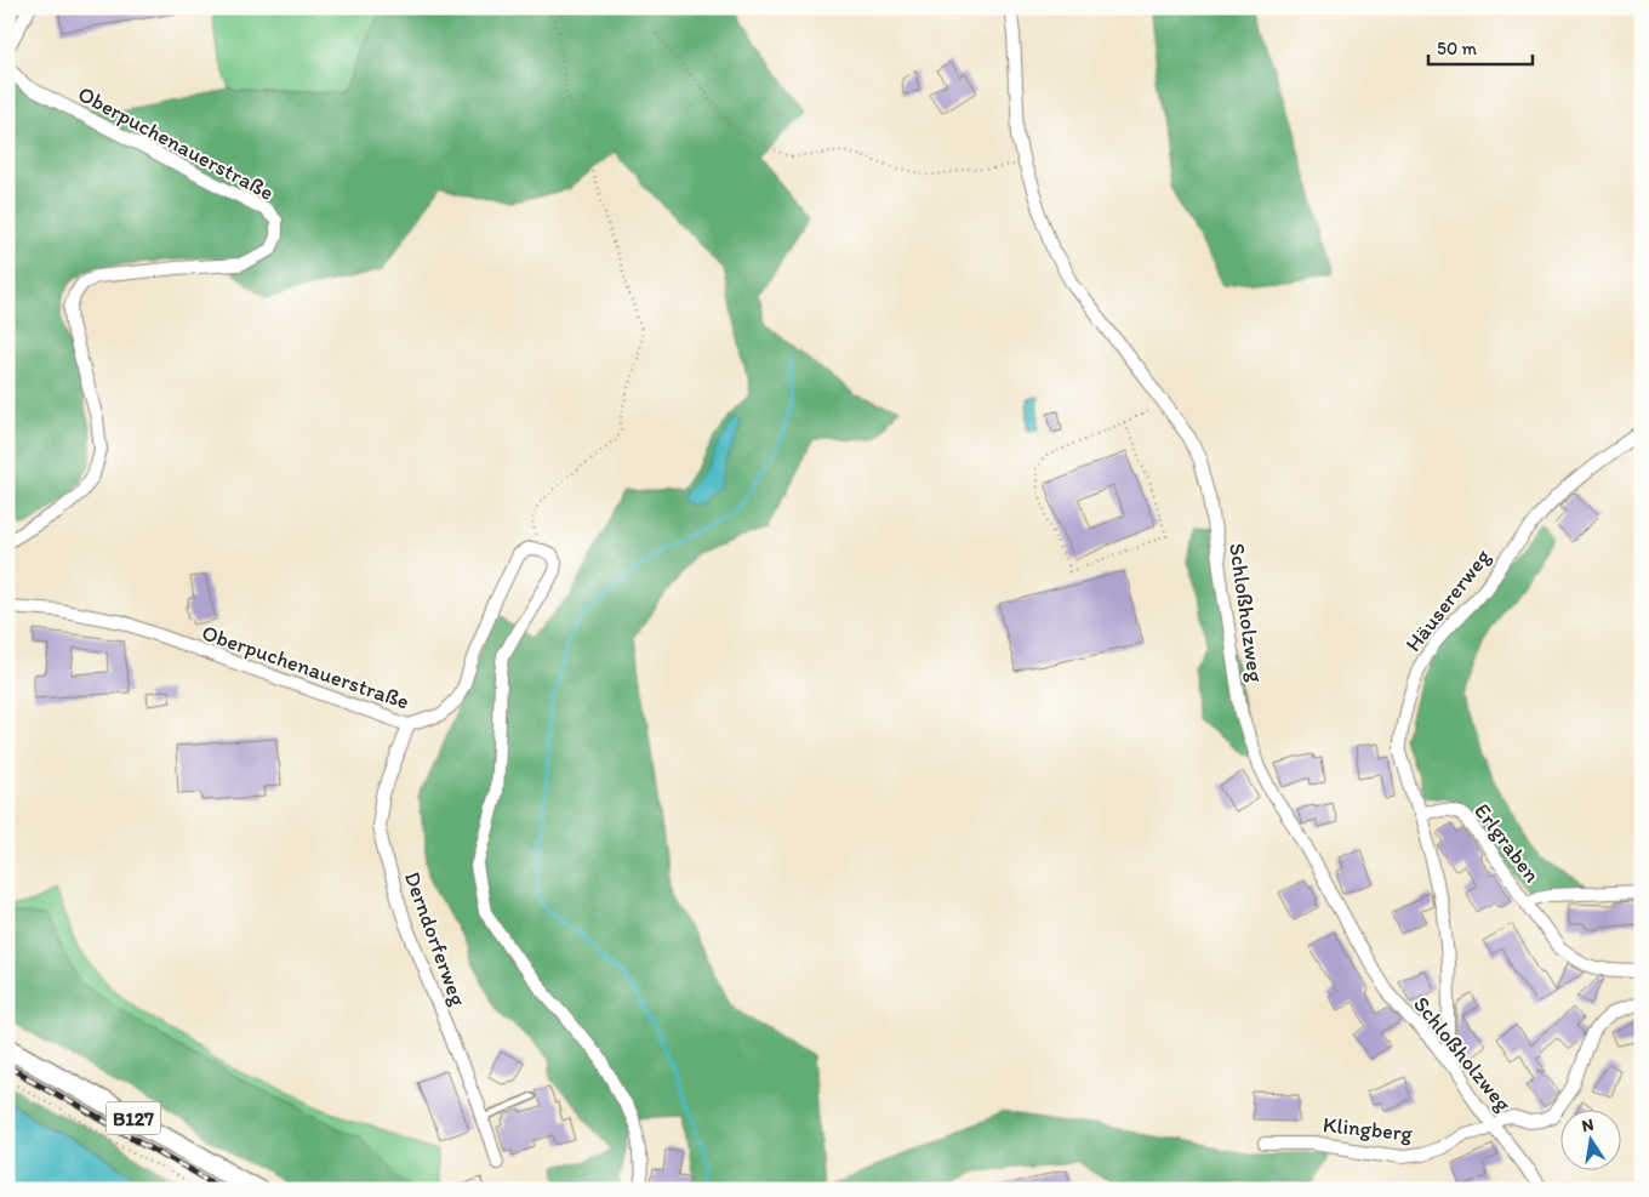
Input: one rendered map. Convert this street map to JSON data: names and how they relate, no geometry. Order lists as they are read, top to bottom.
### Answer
{
  "streets": {
    "main road": ["B127"],
    "street": [
      "Oberpuchenauerstraße",
      "Häusererweg",
      "Schloßholzweg",
      "Erlgraben",
      "Derndorferweg",
      "Klingberg"
    ]
  },
  "crossings": [
    ["Oberpuchenauerstraße", "Derndorferweg"],
    ["Häusererweg", "Schloßholzweg"],
    ["Häusererweg", "Erlgraben"],
    ["Schloßholzweg", "Klingberg"]
  ],
  "scale_bar": "50 m",
  "north": "top"
}
